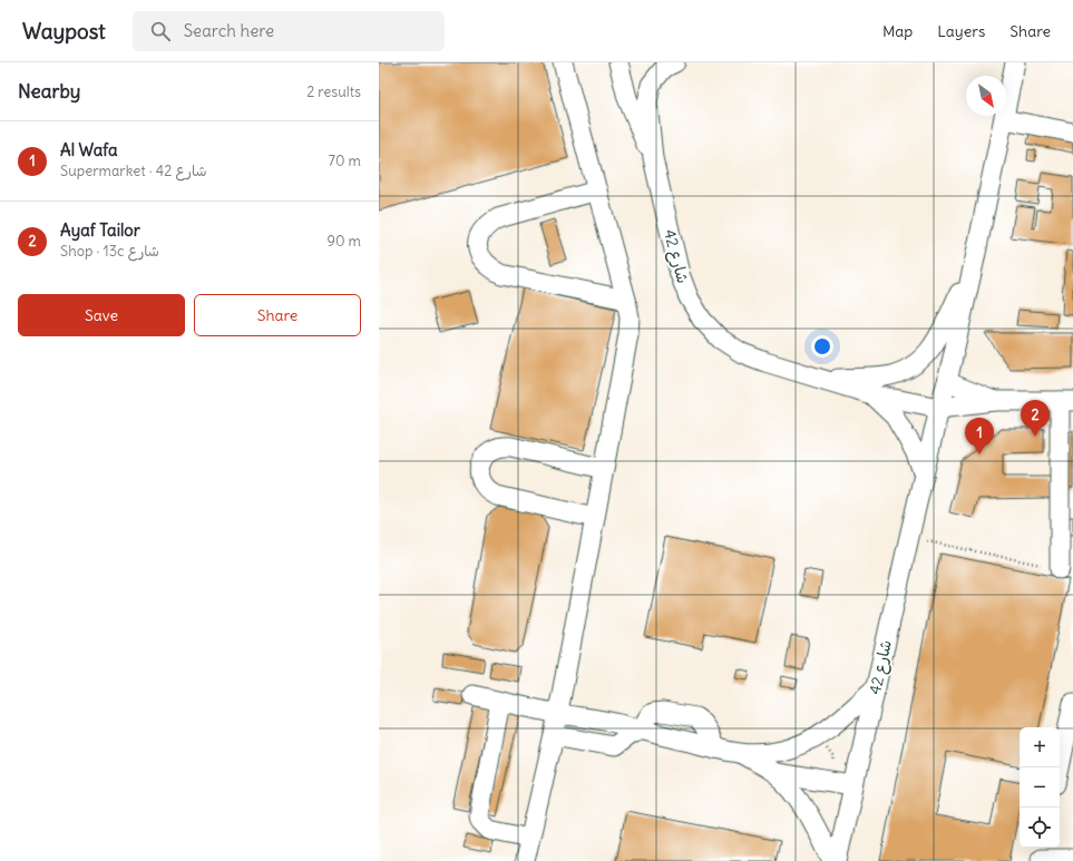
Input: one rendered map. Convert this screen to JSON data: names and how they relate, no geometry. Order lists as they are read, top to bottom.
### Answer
{
  "streets": {
    "street": ["شارع 42"]
  },
  "north": "bottom right",
  "page": {
    "header": "Waypost",
    "search": "Search here",
    "nav": ["Map", "Layers", "Share"],
    "heading": ["Nearby", "2 results"],
    "list": [
      {
        "mark": "1",
        "name": "Al Wafa",
        "note": "Supermarket · شارع 42",
        "value": "70 m"
      },
      {
        "mark": "2",
        "name": "Ayaf Tailor",
        "note": "Shop · 13c شارع",
        "value": "90 m"
      }
    ],
    "buttons": ["Save", "Share"],
    "pins": ["2", "1"],
    "map_buttons": ["+", "−"]
  }
}
